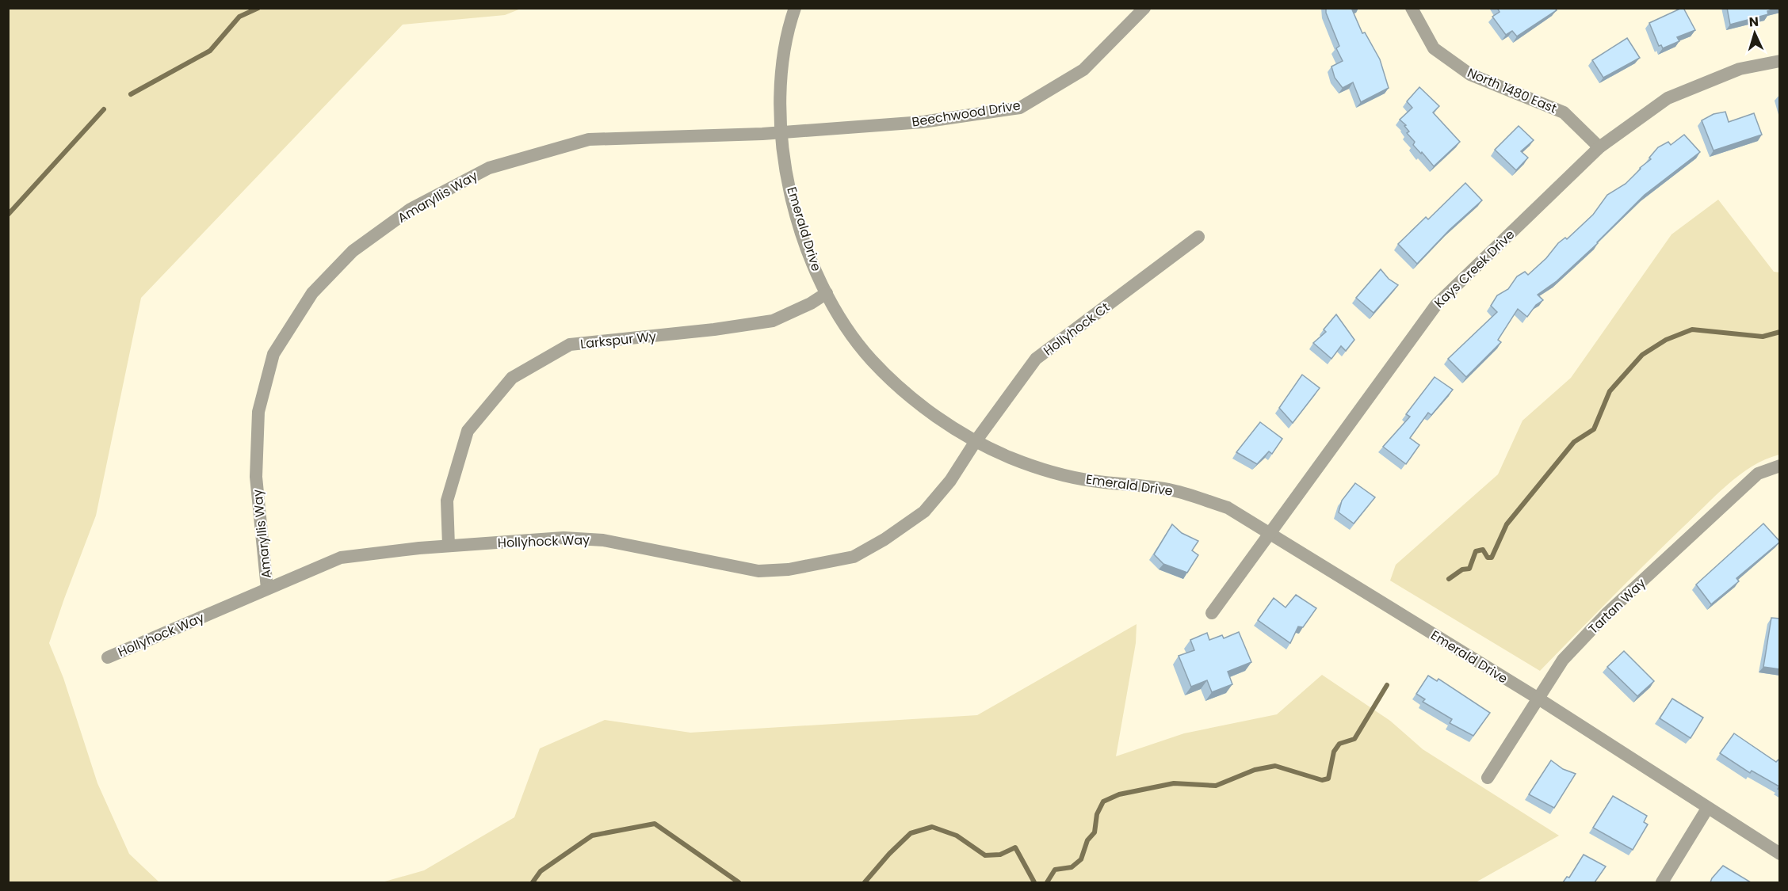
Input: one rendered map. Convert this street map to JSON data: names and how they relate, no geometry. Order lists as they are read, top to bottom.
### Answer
{
  "streets": {
    "street": [
      "North 1480 East",
      "Beechwood Drive",
      "Amaryllis Way",
      "Emerald Drive",
      "Kays Creek Drive",
      "Hollyhock Ct",
      "Larkspur Wy",
      "Hollyhock Way",
      "Tartan Way"
    ]
  },
  "crossings": [
    ["North 1480 East", "Kays Creek Drive"],
    ["Beechwood Drive", "Amaryllis Way"],
    ["Beechwood Drive", "Emerald Drive"],
    ["Amaryllis Way", "Emerald Drive"],
    ["Amaryllis Way", "Hollyhock Way"],
    ["Emerald Drive", "Kays Creek Drive"],
    ["Emerald Drive", "Hollyhock Ct"],
    ["Emerald Drive", "Larkspur Wy"],
    ["Emerald Drive", "Hollyhock Way"],
    ["Emerald Drive", "Tartan Way"],
    ["Hollyhock Ct", "Hollyhock Way"],
    ["Larkspur Wy", "Hollyhock Way"]
  ],
  "north": "top"
}
